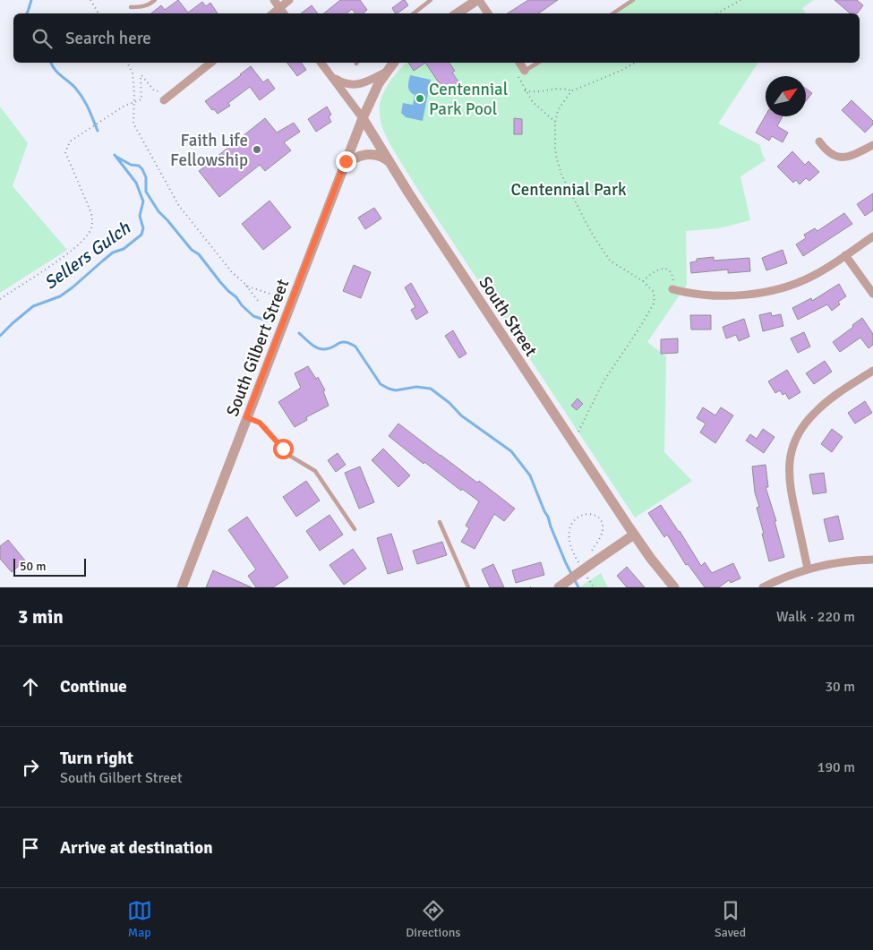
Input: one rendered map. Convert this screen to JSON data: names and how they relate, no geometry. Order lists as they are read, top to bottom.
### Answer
{
  "streets": {
    "street": ["South Street", "South Gilbert Street"]
  },
  "crossings": [
    ["South Street", "South Gilbert Street"]
  ],
  "water": ["Sellers Gulch"],
  "parks": ["Centennial Park"],
  "places": ["Centennial Park Pool", "Faith Life Fellowship"],
  "scale_bar": "50 m",
  "north": "top right",
  "page": {
    "search": "Search here",
    "scale": "50 m",
    "heading": ["3 min", "Walk · 220 m"],
    "list": [
      ["Continue", "30 m"],
      ["Turn right", "South Gilbert Street", "190 m"],
      "Arrive at destination"
    ],
    "nav": ["Map", "Directions", "Saved"]
  }
}
